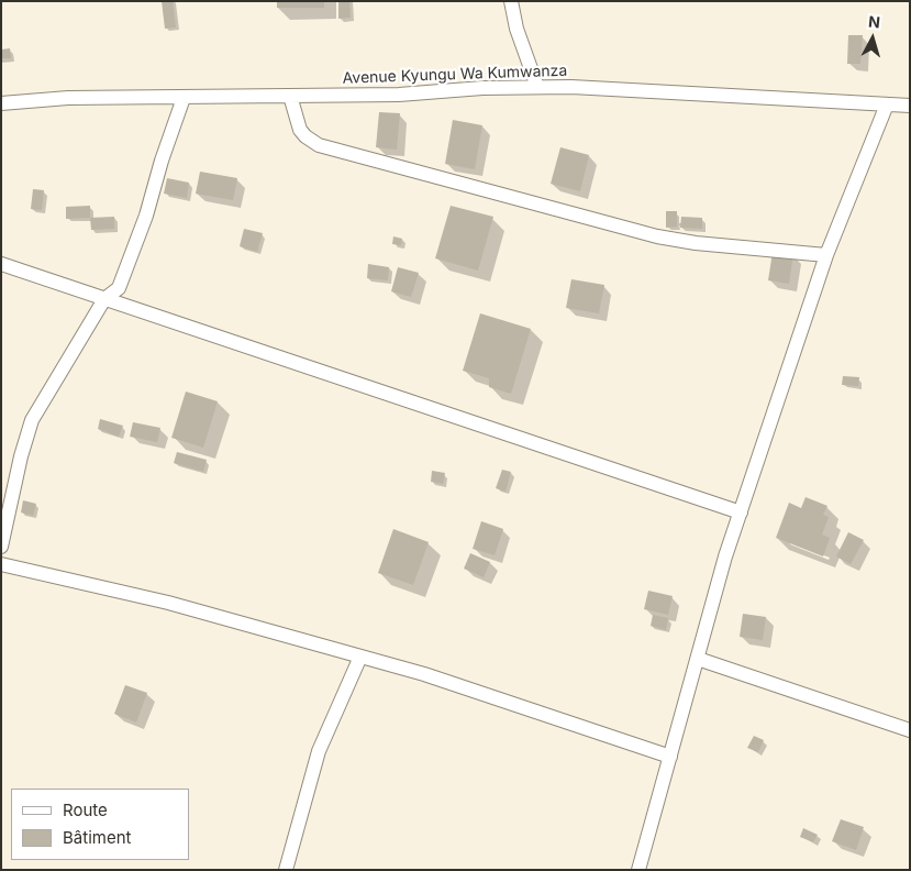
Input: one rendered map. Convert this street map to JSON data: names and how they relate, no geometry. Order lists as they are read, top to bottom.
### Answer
{
  "streets": {
    "street": ["Avenue Kyungu Wa Kumwanza"]
  },
  "legend": ["Route", "Bâtiment"],
  "north": "top"
}
